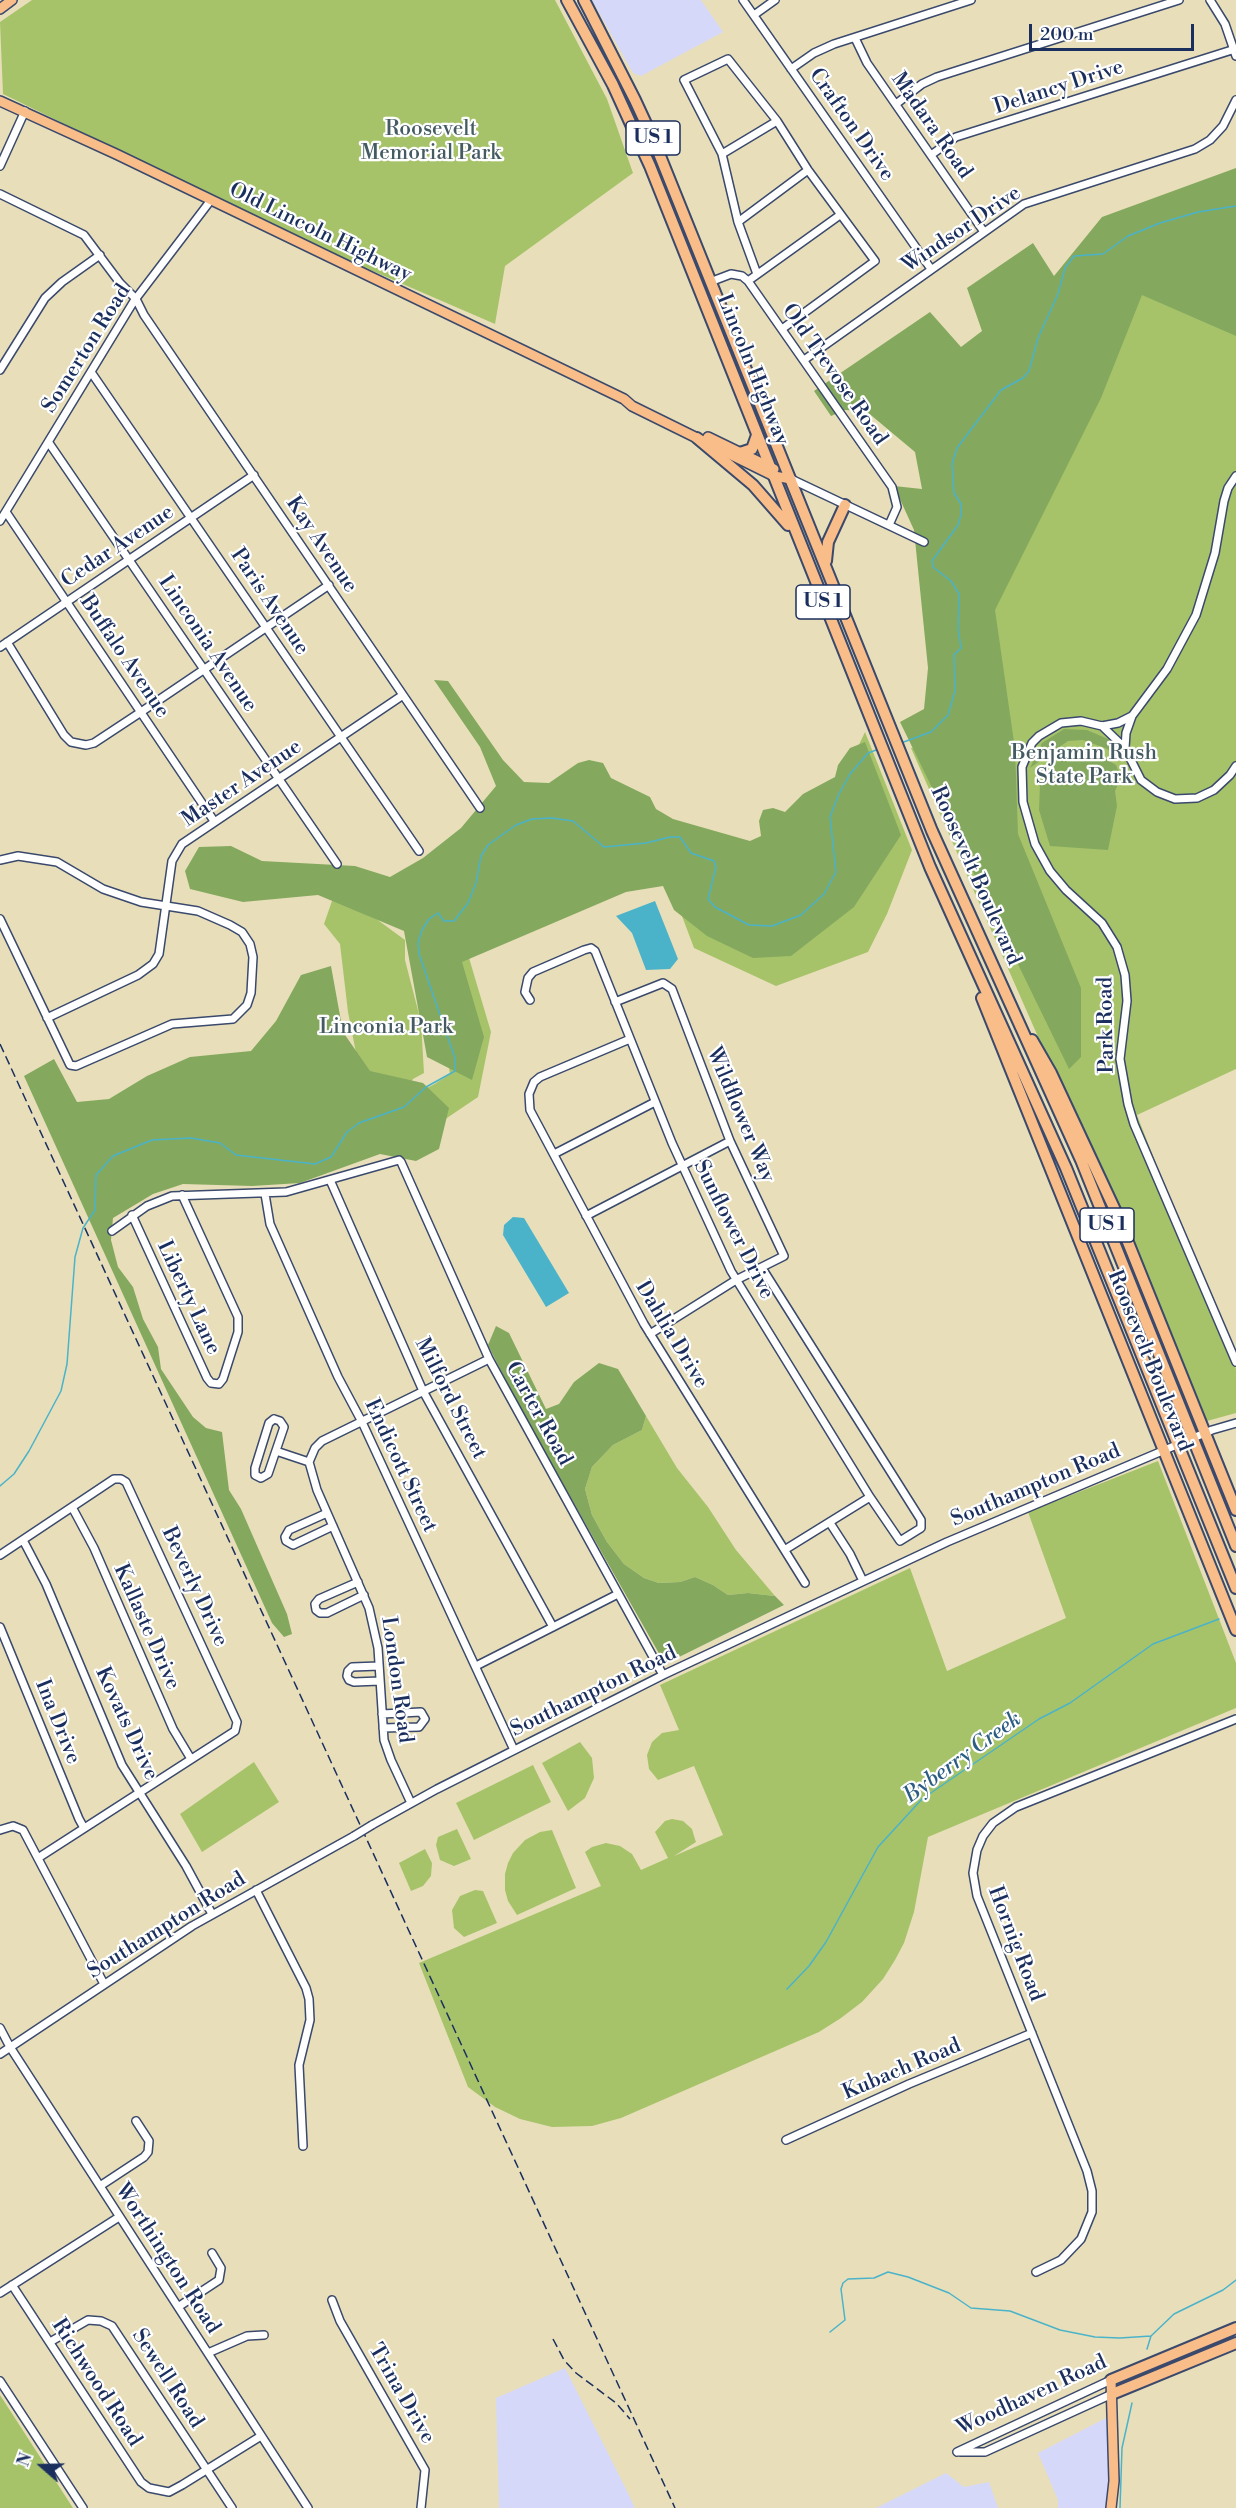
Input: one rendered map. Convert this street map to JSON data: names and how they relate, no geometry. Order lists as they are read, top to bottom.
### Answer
{
  "streets": {
    "highway": [
      "US 1",
      "Lincoln Highway",
      "Roosevelt Boulevard",
      "Woodhaven Road"
    ],
    "main road": ["Old Lincoln Highway"],
    "street": [
      "Delancy Drive",
      "Crafton Drive",
      "Madara Road",
      "Windsor Drive",
      "Somerton Road",
      "Old Trevose Road",
      "Kay Avenue",
      "Cedar Avenue",
      "Paris Avenue",
      "Linconia Avenue",
      "Buffalo Avenue",
      "Master Avenue",
      "Park Road",
      "Wildflower Way",
      "Sunflower Drive",
      "Liberty Lane",
      "Dahlia Drive",
      "Milford Street",
      "Carter Road",
      "Endicott Street",
      "Southampton Road",
      "Beverly Drive",
      "Kallaste Drive",
      "London Road",
      "Ina Drive",
      "Kovats Drive",
      "Hornig Road",
      "Kubach Road",
      "Worthington Road",
      "Sewell Road",
      "Richwood Road",
      "Trina Drive"
    ]
  },
  "crossings": [
    ["Delancy Drive", "Madara Road"],
    ["Crafton Drive", "Windsor Drive"],
    ["Madara Road", "Windsor Drive"],
    ["Windsor Drive", "Old Trevose Road"],
    ["Old Lincoln Highway", "Somerton Road"],
    ["Old Lincoln Highway", "Lincoln Highway"],
    ["Old Lincoln Highway", "Old Trevose Road"],
    ["Somerton Road", "Kay Avenue"],
    ["Somerton Road", "Paris Avenue"],
    ["Somerton Road", "Linconia Avenue"],
    ["Somerton Road", "Buffalo Avenue"],
    ["Lincoln Highway", "Roosevelt Boulevard"],
    ["Kay Avenue", "Cedar Avenue"],
    ["Kay Avenue", "Master Avenue"],
    ["Cedar Avenue", "Paris Avenue"],
    ["Cedar Avenue", "Linconia Avenue"],
    ["Cedar Avenue", "Buffalo Avenue"],
    ["Paris Avenue", "Master Avenue"],
    ["Linconia Avenue", "Master Avenue"],
    ["Buffalo Avenue", "Master Avenue"],
    ["Roosevelt Boulevard", "Southampton Road"],
    ["Wildflower Way", "Sunflower Drive"],
    ["Sunflower Drive", "Dahlia Drive"],
    ["Milford Street", "Carter Road"],
    ["Carter Road", "Southampton Road"],
    ["Endicott Street", "Southampton Road"],
    ["Southampton Road", "London Road"],
    ["Southampton Road", "Kovats Drive"],
    ["Southampton Road", "Worthington Road"],
    ["Beverly Drive", "Kallaste Drive"],
    ["Hornig Road", "Kubach Road"],
    ["Sewell Road", "Richwood Road"]
  ],
  "water": ["Byberry Creek"],
  "parks": ["Roosevelt Memorial Park", "Benjamin Rush State Park", "Linconia Park"],
  "scale_bar": "200 m",
  "north": "left"
}
